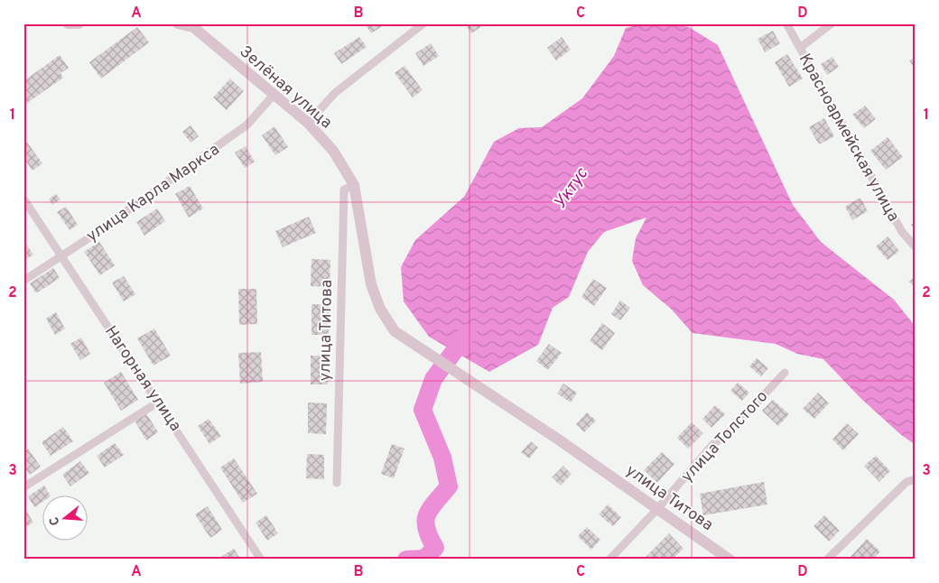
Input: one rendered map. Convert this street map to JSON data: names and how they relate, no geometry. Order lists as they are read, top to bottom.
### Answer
{
  "streets": {
    "street": [
      "Зелёная улица",
      "Красноармейская улица",
      "улица Карла Маркса",
      "улица Титова",
      "Нагорная улица",
      "улица Толстого"
    ]
  },
  "crossings": [
    ["Зелёная улица", "улица Карла Маркса"],
    ["Зелёная улица", "улица Титова"],
    ["улица Карла Маркса", "Нагорная улица"],
    ["улица Титова", "улица Толстого"]
  ],
  "water": ["Уктус"],
  "north": "left",
  "grid": {
    "columns": [
      "A",
      "B",
      "C",
      "D"
    ],
    "rows": ["1", "2", "3"]
  }
}
